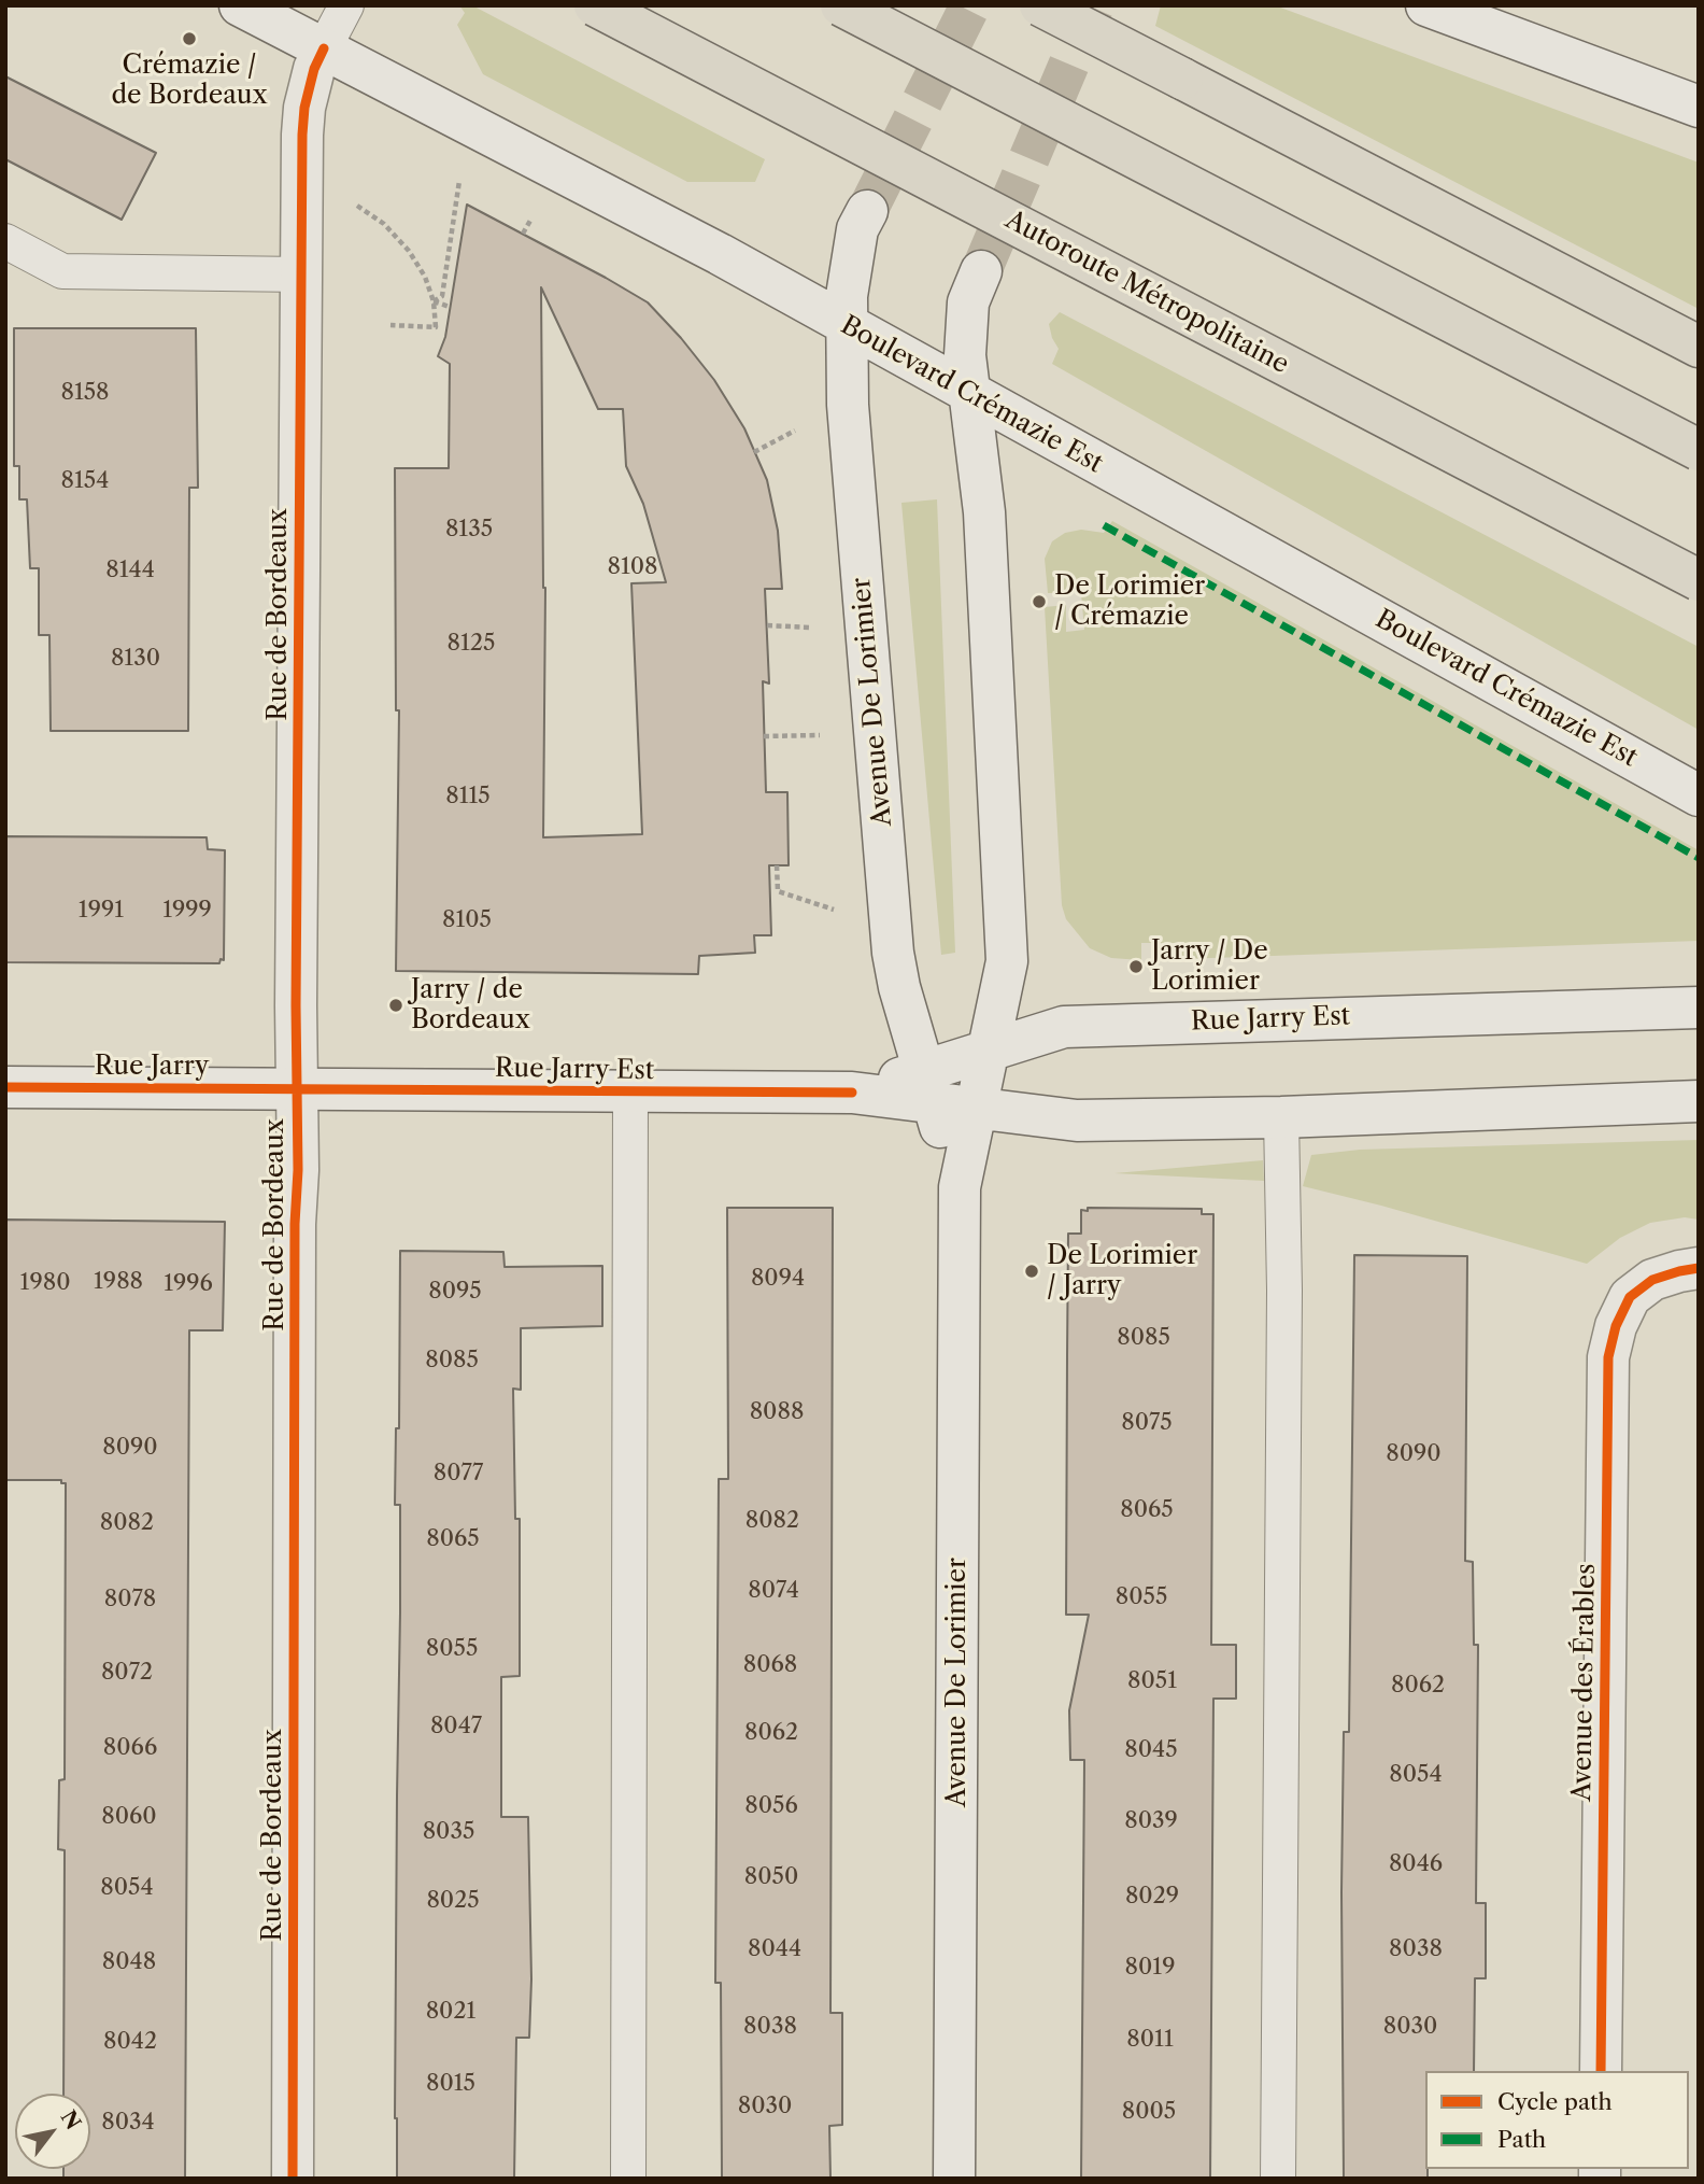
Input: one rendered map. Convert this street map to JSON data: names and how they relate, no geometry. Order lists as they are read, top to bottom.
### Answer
{
  "streets": {
    "highway": ["Autoroute Métropolitaine"],
    "main road": [
      "Boulevard Crémazie Est",
      "Rue de Bordeaux",
      "Avenue De Lorimier",
      "Rue Jarry Est",
      "Rue Jarry",
      "Avenue des Érables"
    ]
  },
  "crossings": [
    ["Boulevard Crémazie Est", "Rue de Bordeaux"],
    ["Boulevard Crémazie Est", "Avenue De Lorimier"],
    ["Rue de Bordeaux", "Rue Jarry Est"],
    ["Rue de Bordeaux", "Rue Jarry"],
    ["Avenue De Lorimier", "Rue Jarry Est"],
    ["Rue Jarry Est", "Rue Jarry"]
  ],
  "places": [
    "Crémazie / de Bordeaux",
    "De Lorimier / Crémazie",
    "Jarry / De Lorimier",
    "Jarry / de Bordeaux",
    "De Lorimier / Jarry"
  ],
  "house_numbers": [
    "8158",
    "8154",
    "8135",
    "8108",
    "8144",
    "8125",
    "8130",
    "8115",
    "1991",
    "1999",
    "8105",
    "8094",
    "1988",
    "1980",
    "1996",
    "8095",
    "8085",
    "8085",
    "8088",
    "8075",
    "8090",
    "8090",
    "8077",
    "8065",
    "8082",
    "8082",
    "8065",
    "8074",
    "8055",
    "8078",
    "8055",
    "8068",
    "8072",
    "8051",
    "8062",
    "8047",
    "8062",
    "8066",
    "8045",
    "8054",
    "8056",
    "8060",
    "8039",
    "8035",
    "8046",
    "8050",
    "8054",
    "8029",
    "8025",
    "8044",
    "8038",
    "8048",
    "8019",
    "8021",
    "8038",
    "8030",
    "8011",
    "8042",
    "8015",
    "8030",
    "8005",
    "8034"
  ],
  "legend": ["Cycle path", "Path"],
  "north": "top right"
}
